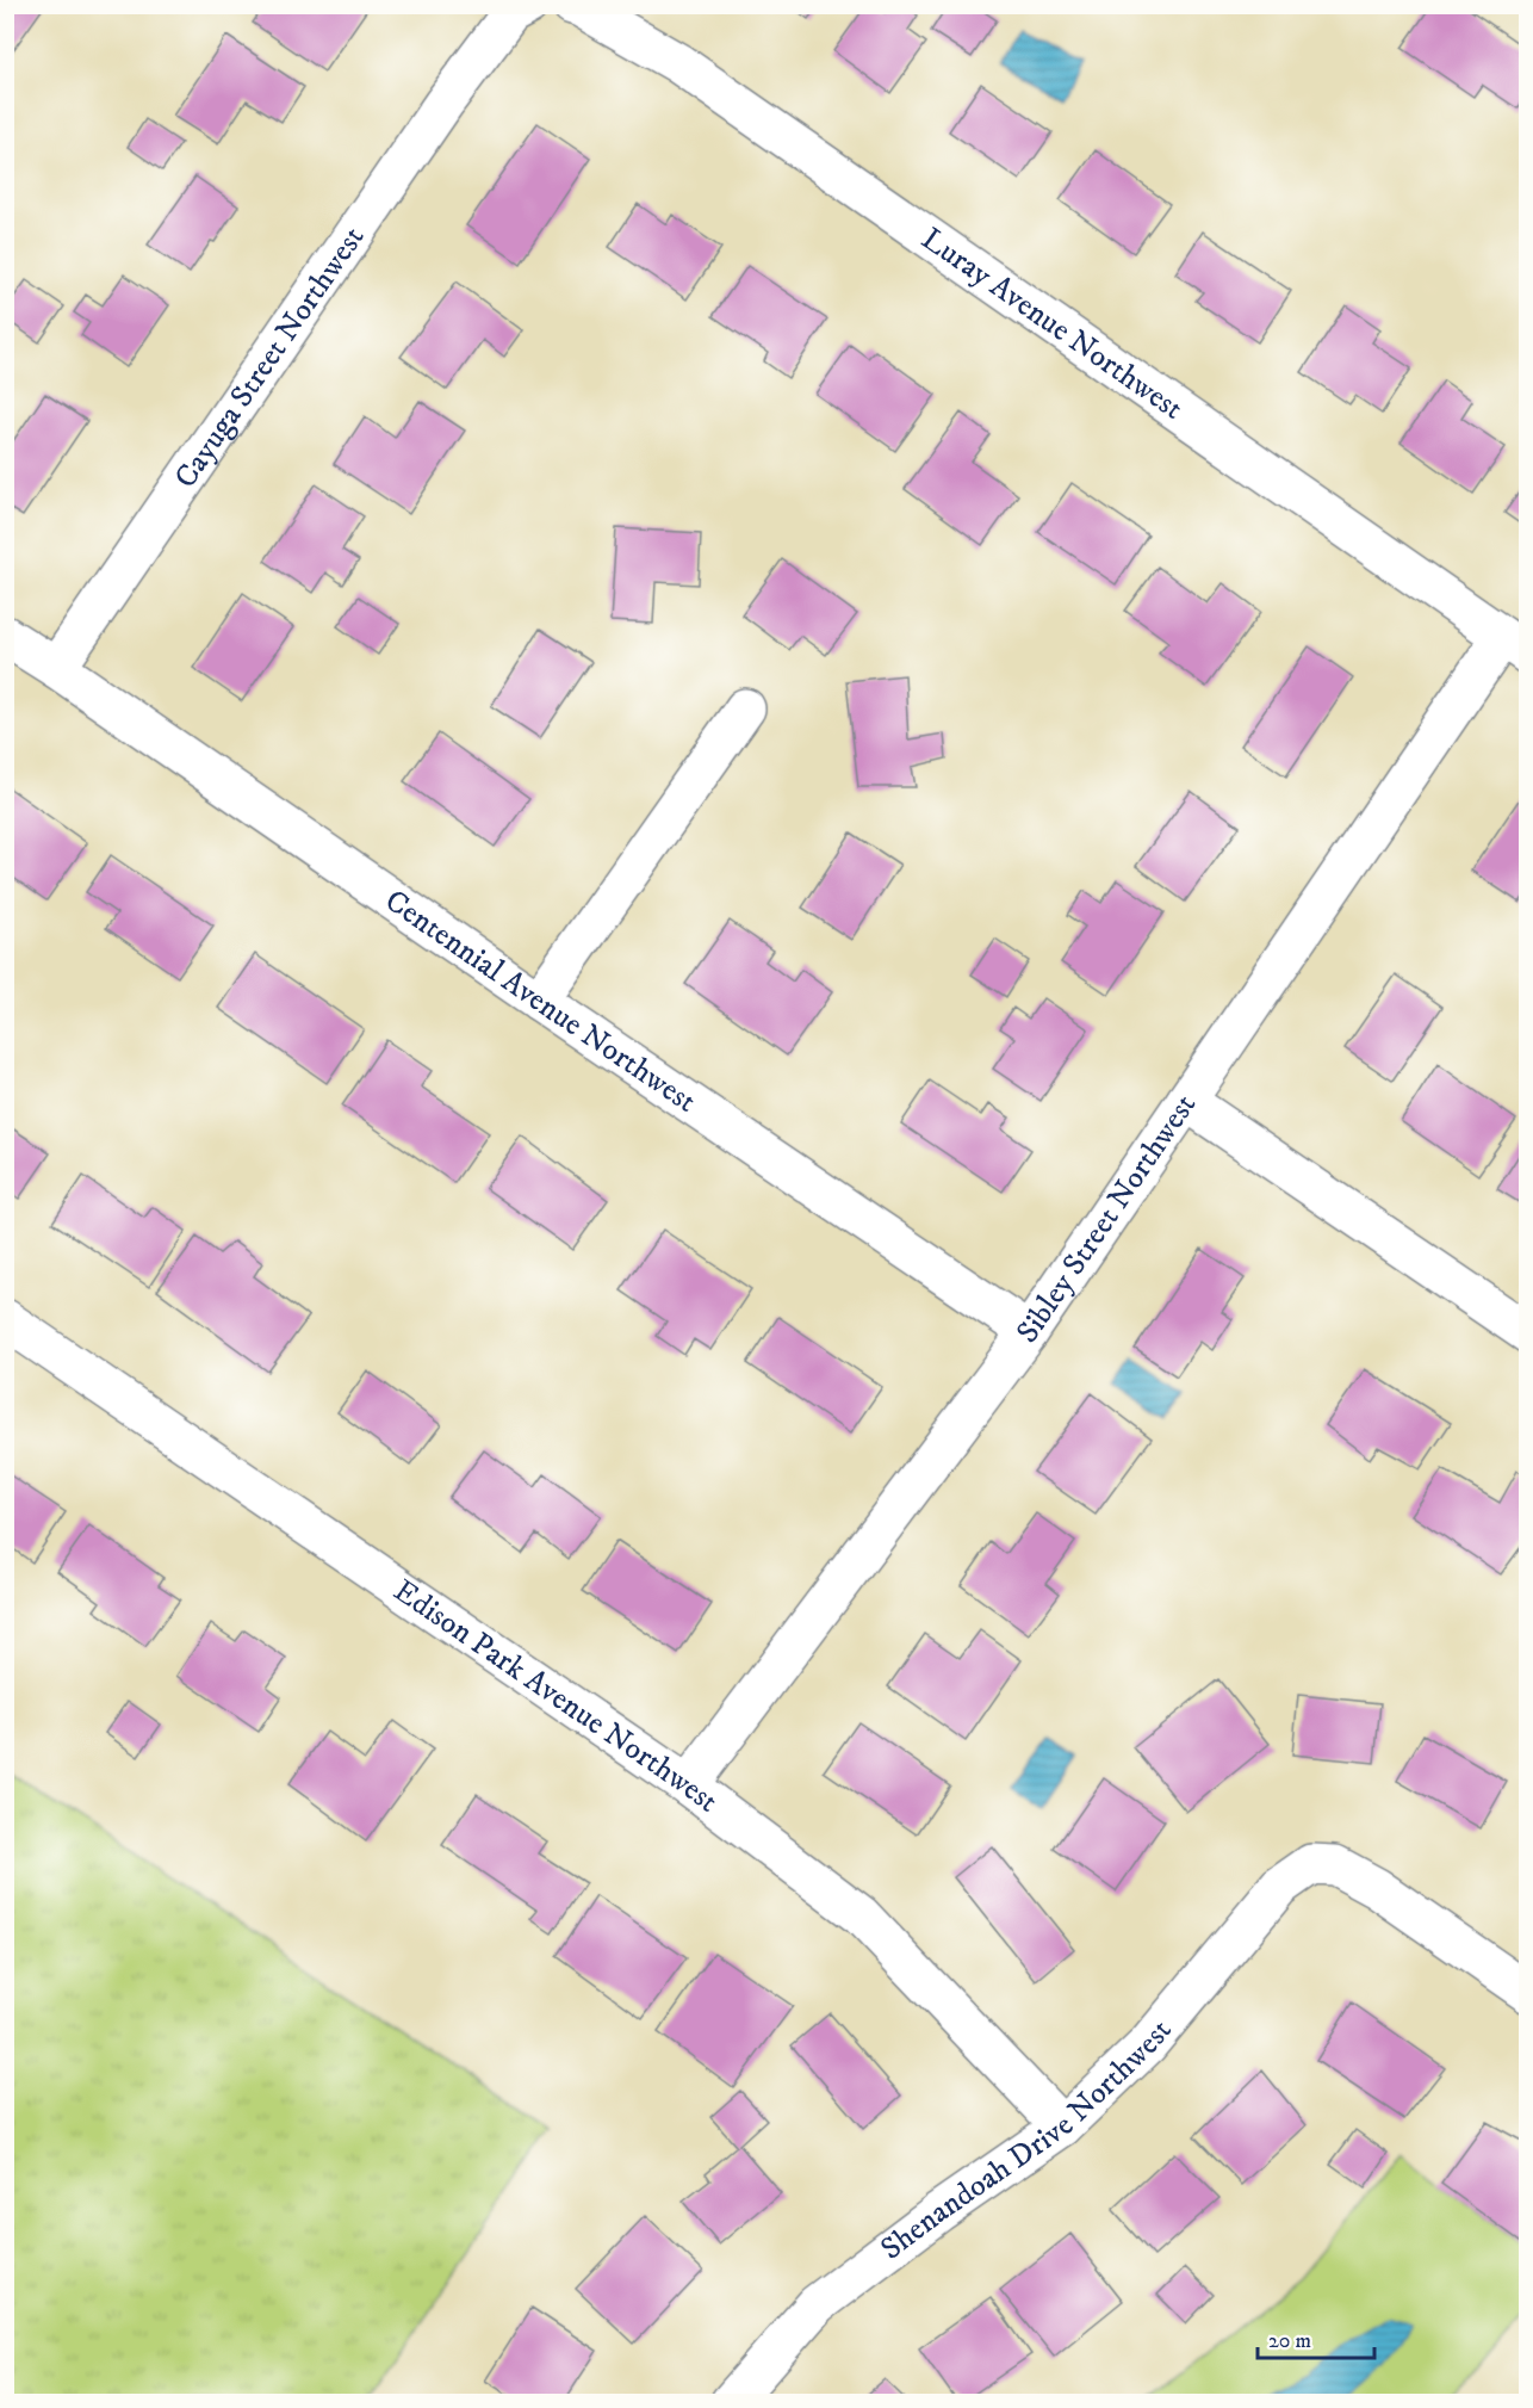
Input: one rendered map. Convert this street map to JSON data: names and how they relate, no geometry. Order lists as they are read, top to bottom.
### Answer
{
  "streets": {
    "street": [
      "Luray Avenue Northwest",
      "Cayuga Street Northwest",
      "Centennial Avenue Northwest",
      "Sibley Street Northwest",
      "Edison Park Avenue Northwest",
      "Shenandoah Drive Northwest"
    ]
  },
  "crossings": [
    ["Luray Avenue Northwest", "Sibley Street Northwest"],
    ["Cayuga Street Northwest", "Centennial Avenue Northwest"],
    ["Centennial Avenue Northwest", "Sibley Street Northwest"],
    ["Sibley Street Northwest", "Edison Park Avenue Northwest"],
    ["Edison Park Avenue Northwest", "Shenandoah Drive Northwest"]
  ],
  "scale_bar": "20 m"
}
